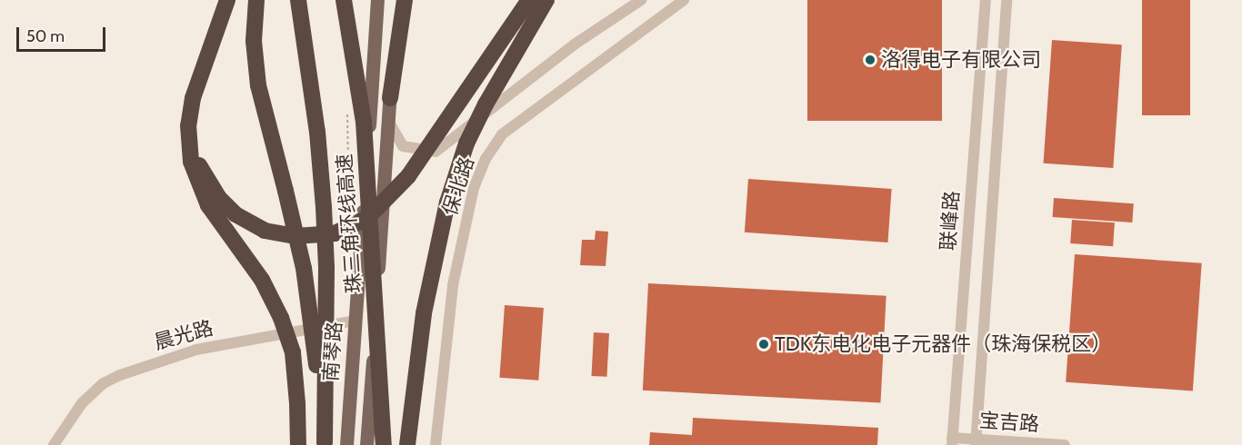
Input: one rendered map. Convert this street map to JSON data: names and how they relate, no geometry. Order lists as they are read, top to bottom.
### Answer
{
  "streets": {
    "highway": ["珠三角环线高速"],
    "main road": ["南琴路"],
    "street": [
      "保北路",
      "联峰路",
      "晨光路",
      "宝吉路"
    ]
  },
  "crossings": [
    ["联峰路", "宝吉路"],
    ["晨光路", "南琴路"]
  ],
  "places": ["洛得电子有限公司", "TDK东电化电子元器件（珠海保税区）"],
  "scale_bar": "50 m"
}
